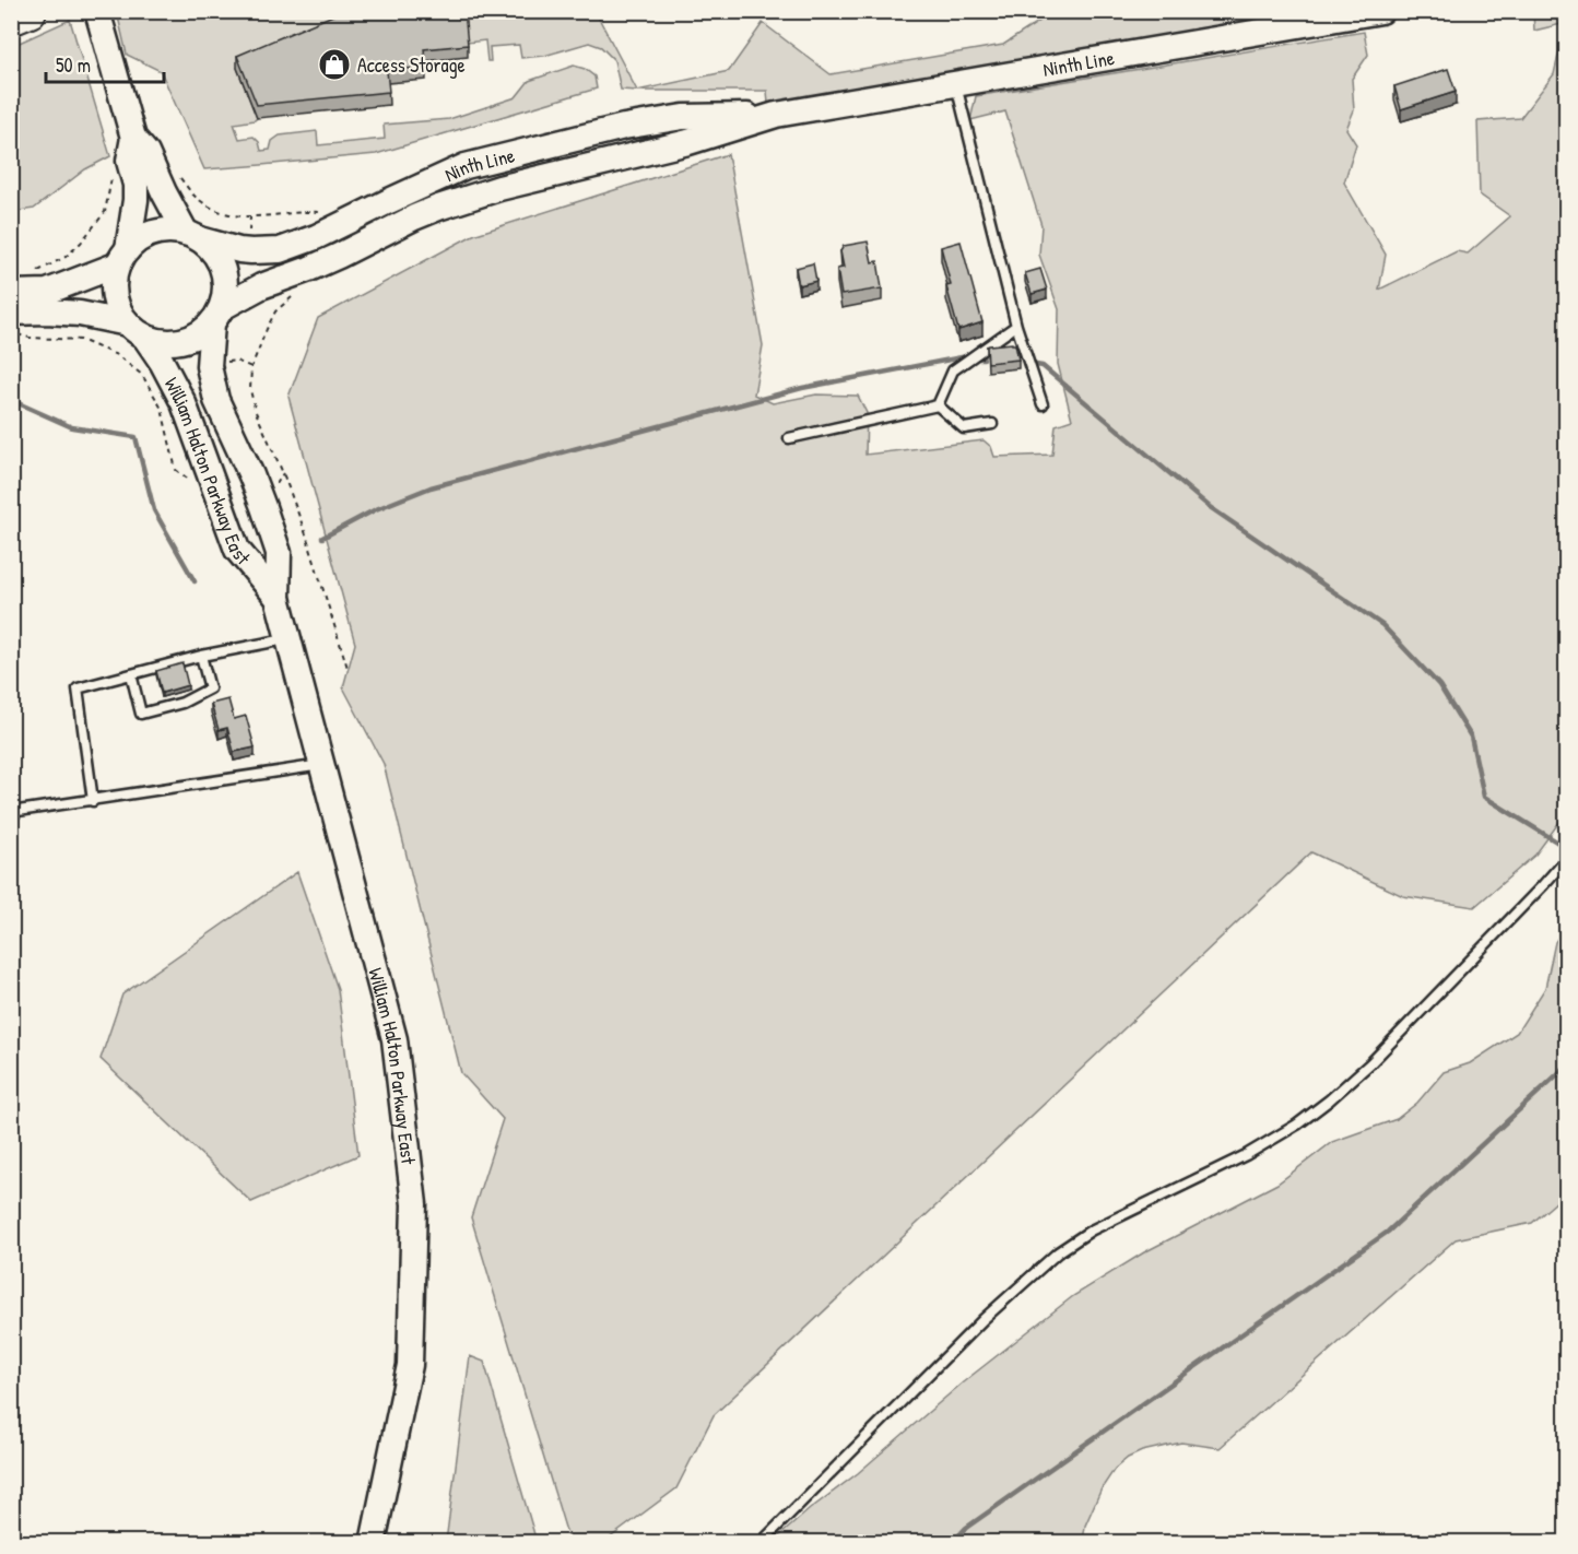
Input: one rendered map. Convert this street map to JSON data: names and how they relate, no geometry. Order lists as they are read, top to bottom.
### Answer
{
  "streets": {
    "main road": ["Ninth Line", "William Halton Parkway East"]
  },
  "crossings": [
    ["Ninth Line", "William Halton Parkway East"]
  ],
  "places": {
    "shop": ["Access Storage"]
  },
  "scale_bar": "50 m"
}
